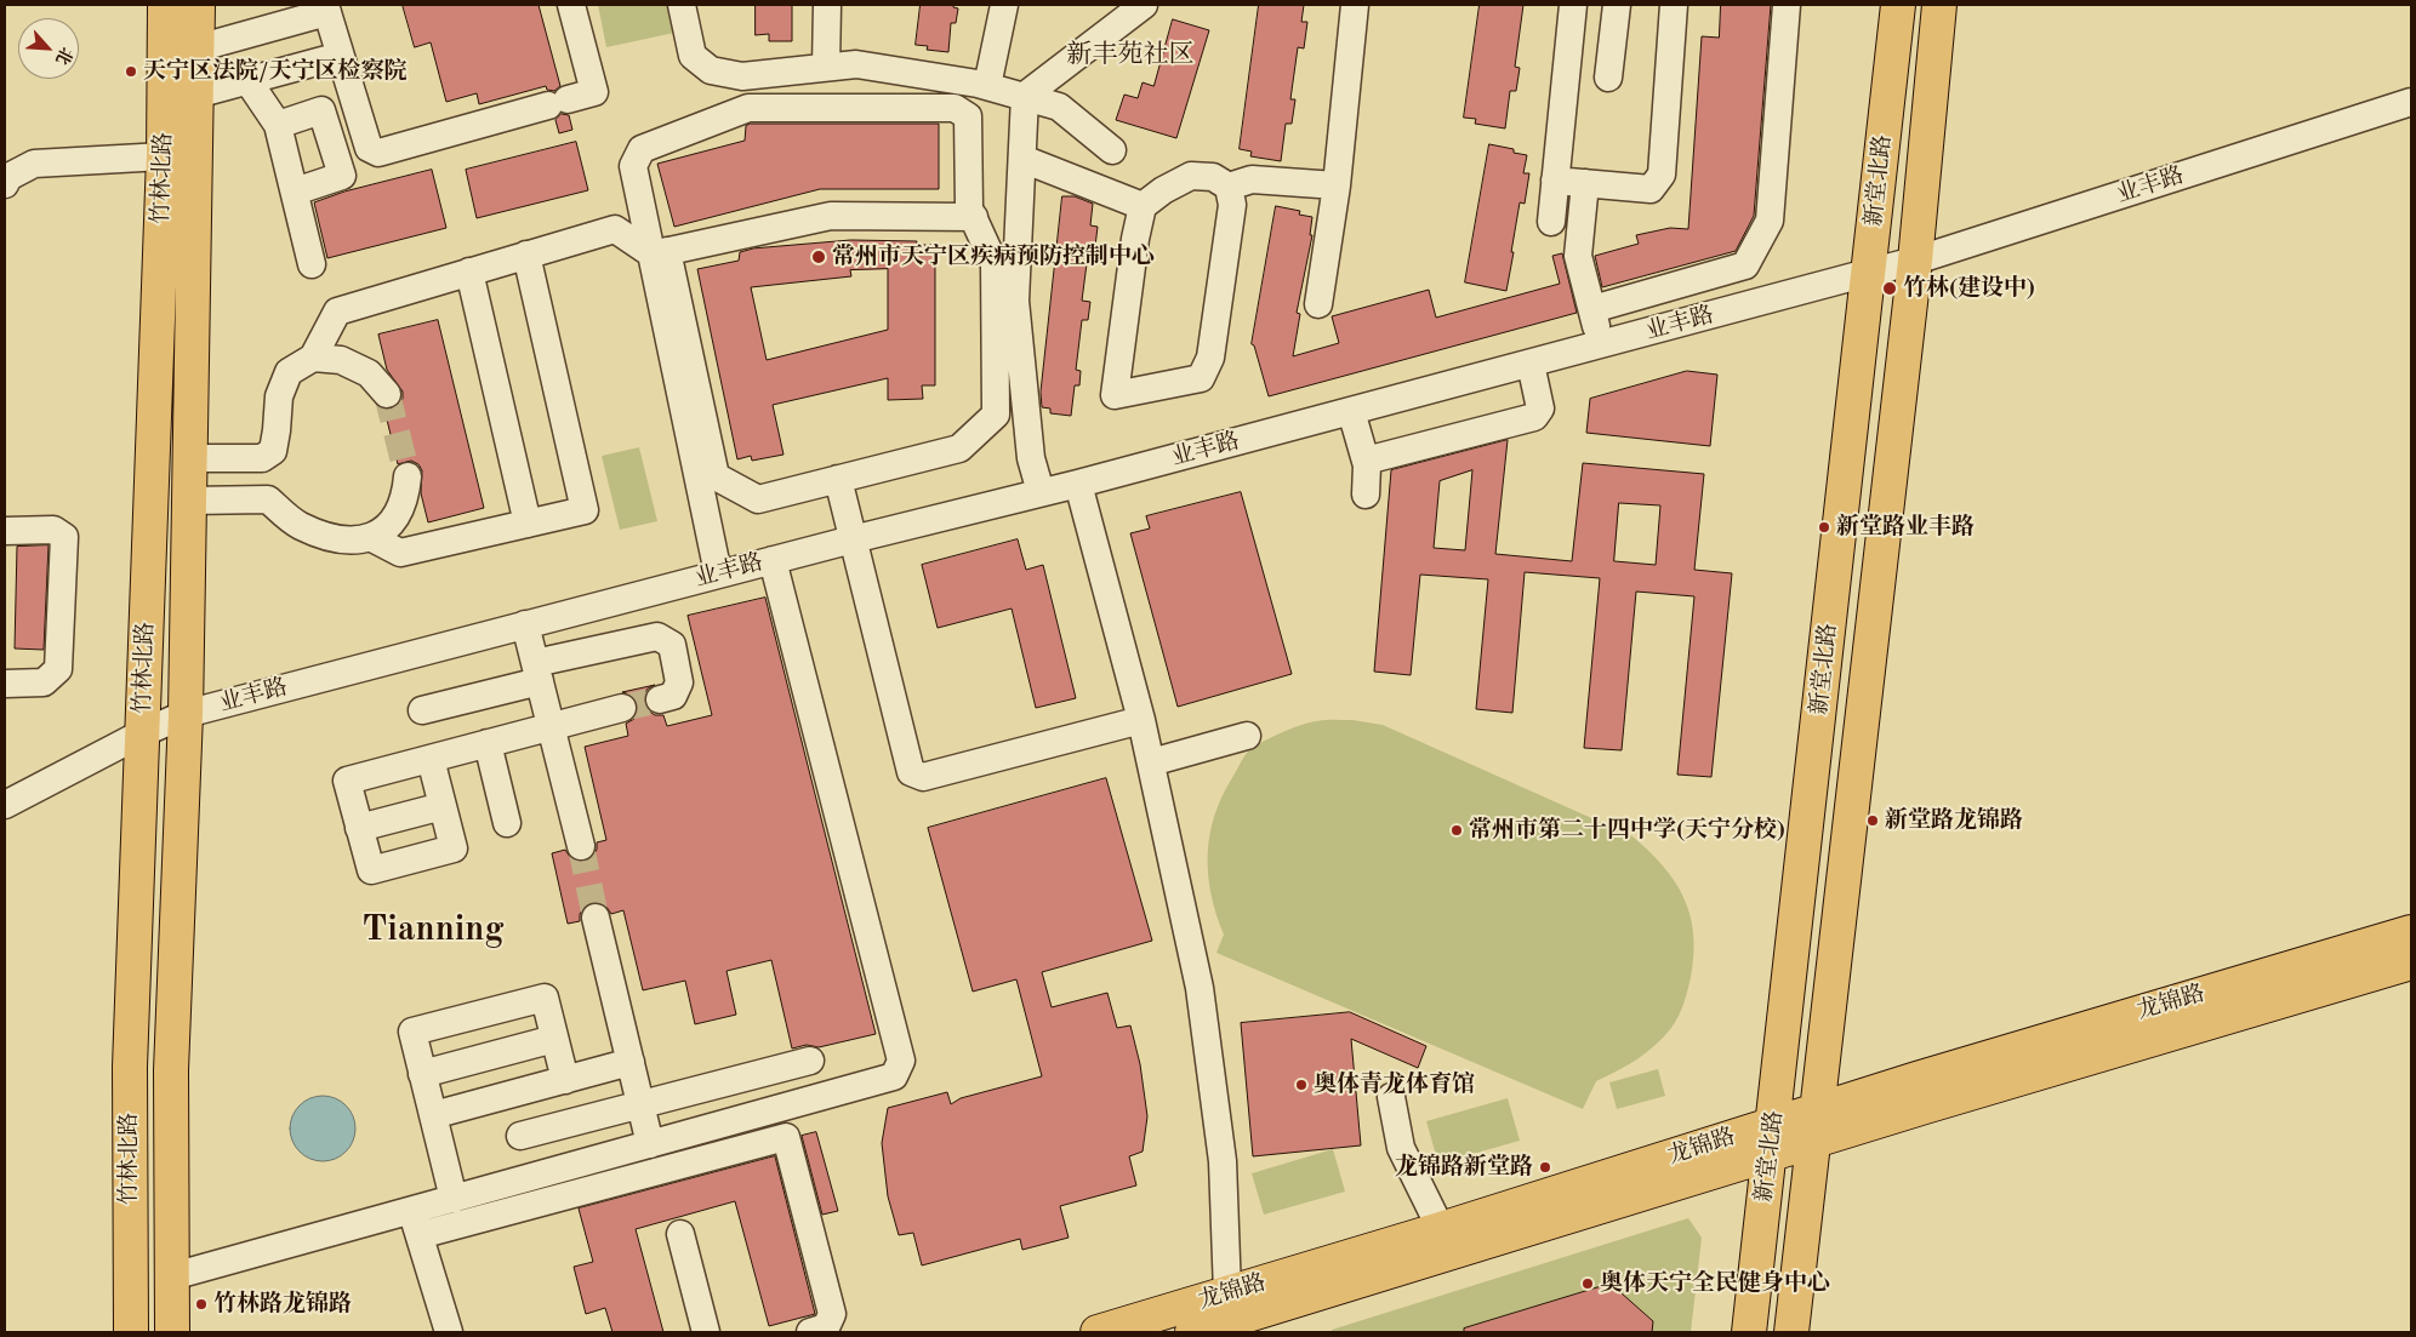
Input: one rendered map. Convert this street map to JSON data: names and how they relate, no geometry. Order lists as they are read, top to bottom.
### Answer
{
  "streets": {
    "main road": ["竹林北路", "新堂北路", "龙锦路"],
    "street": ["业丰路"]
  },
  "crossings": [
    ["竹林北路", "业丰路"],
    ["新堂北路", "业丰路"],
    ["新堂北路", "龙锦路"]
  ],
  "districts": ["新丰苑社区", "Tianning"],
  "places": [
    "天宁区法院/天宁区检察院",
    "常州市天宁区疾病预防控制中心",
    "竹林(建设中)",
    "新堂路业丰路",
    "新堂路龙锦路",
    "常州市第二十四中学(天宁分校)",
    "奥体青龙体育馆",
    "龙锦路新堂路",
    "奥体天宁全民健身中心",
    "竹林路龙锦路"
  ],
  "north": "bottom right"
}
